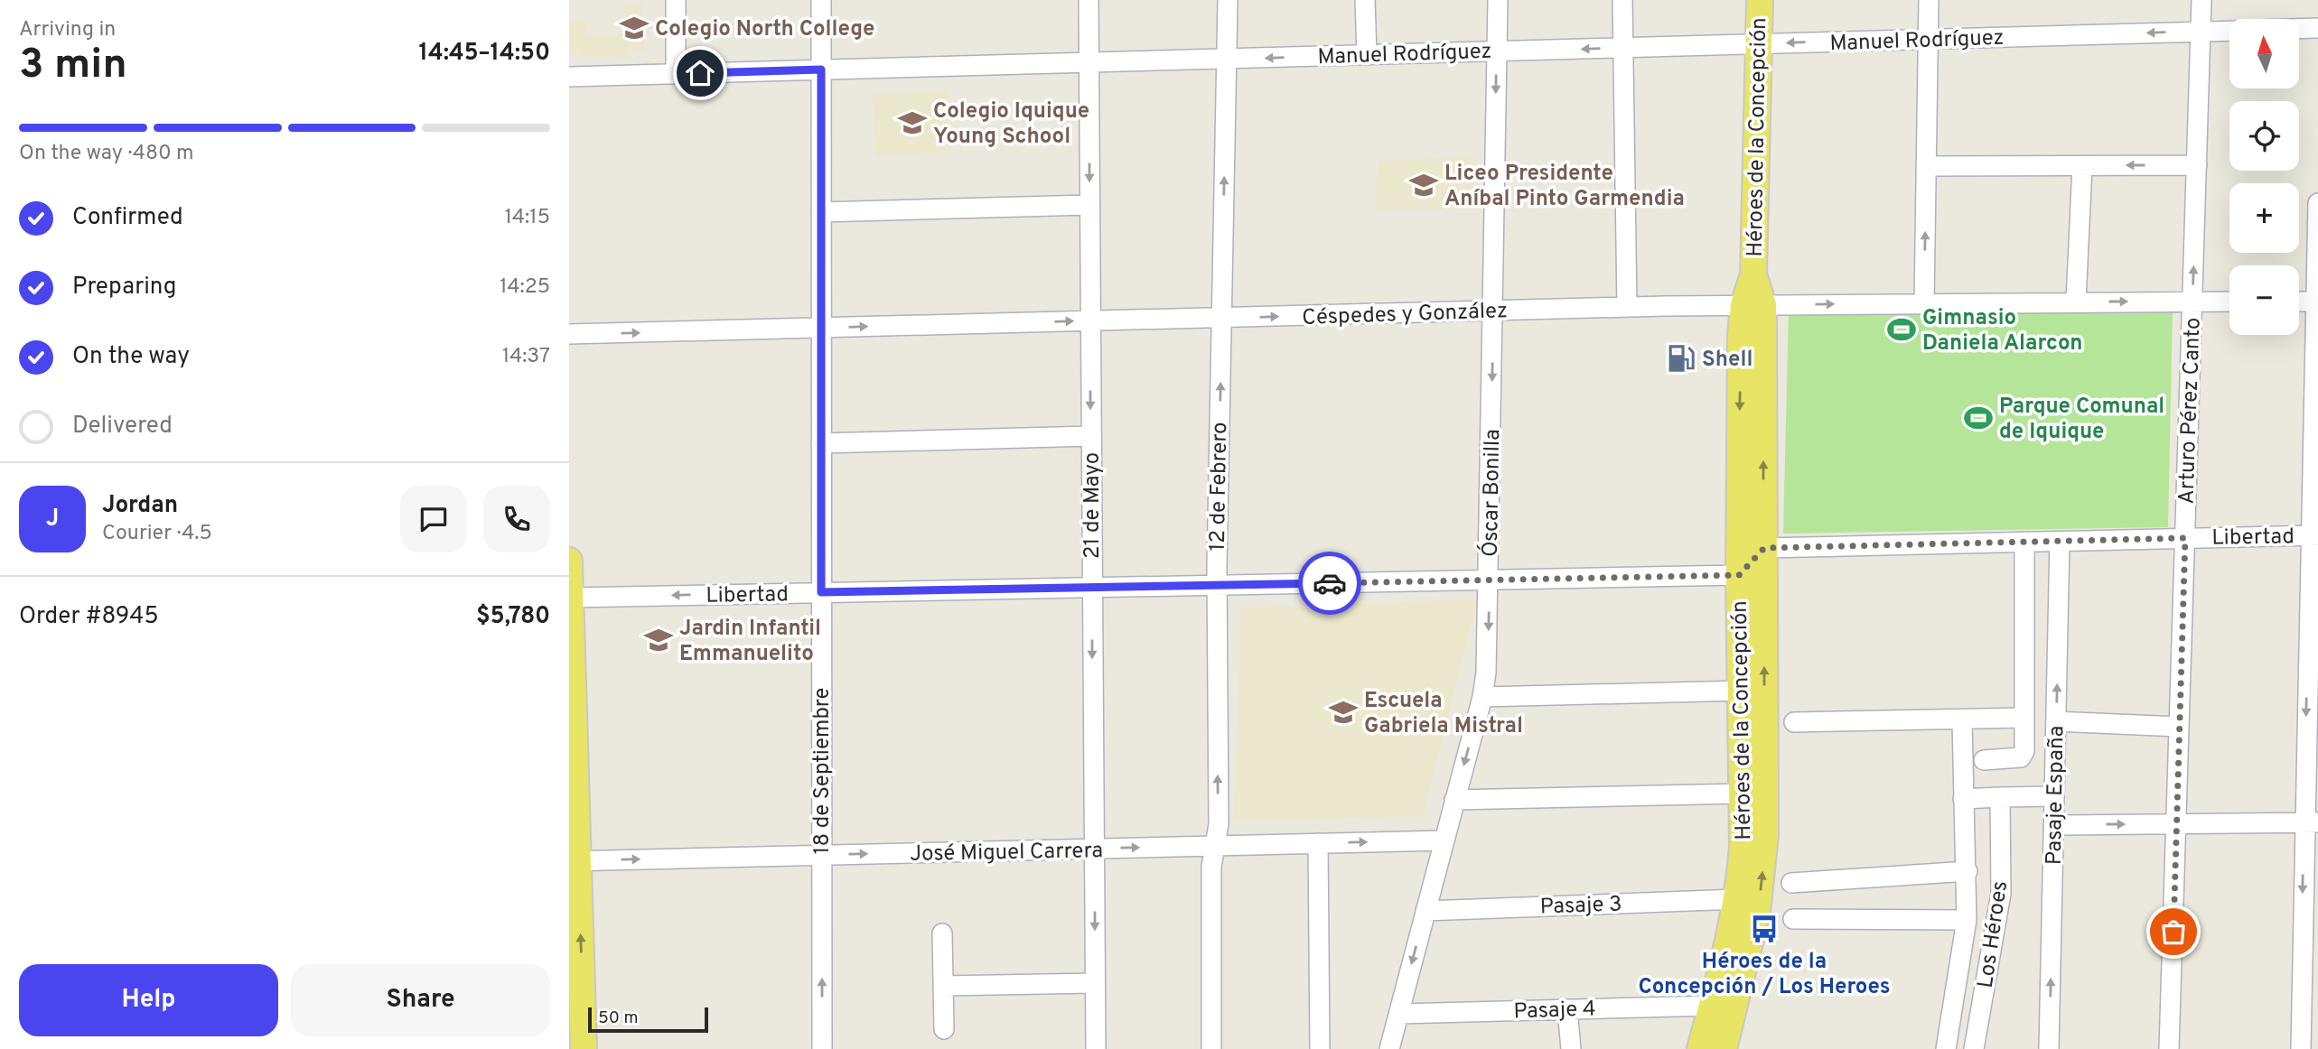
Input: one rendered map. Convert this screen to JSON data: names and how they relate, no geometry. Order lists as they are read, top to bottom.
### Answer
{
  "streets": {
    "main road": ["Héroes de la Concepción"],
    "street": [
      "Manuel Rodríguez",
      "Céspedes y González",
      "Arturo Pérez Canto",
      "12 de Febrero",
      "Óscar Bonilla",
      "21 de Mayo",
      "Libertad",
      "18 de Septiembre",
      "Pasaje España",
      "José Miguel Carrera",
      "Pasaje 3",
      "Los Héroes",
      "Pasaje 4"
    ]
  },
  "crossings": [
    ["Manuel Rodríguez", "Héroes de la Concepción"],
    ["Manuel Rodríguez", "Arturo Pérez Canto"],
    ["Manuel Rodríguez", "12 de Febrero"],
    ["Manuel Rodríguez", "Óscar Bonilla"],
    ["Manuel Rodríguez", "21 de Mayo"],
    ["Manuel Rodríguez", "18 de Septiembre"],
    ["Héroes de la Concepción", "Céspedes y González"],
    ["Héroes de la Concepción", "Libertad"],
    ["Héroes de la Concepción", "Pasaje 3"],
    ["Héroes de la Concepción", "Pasaje 4"],
    ["Céspedes y González", "Arturo Pérez Canto"],
    ["Céspedes y González", "12 de Febrero"],
    ["Céspedes y González", "Óscar Bonilla"],
    ["Céspedes y González", "21 de Mayo"],
    ["Céspedes y González", "18 de Septiembre"],
    ["Arturo Pérez Canto", "Libertad"],
    ["12 de Febrero", "Libertad"],
    ["12 de Febrero", "José Miguel Carrera"],
    ["Óscar Bonilla", "Libertad"],
    ["Óscar Bonilla", "José Miguel Carrera"],
    ["Óscar Bonilla", "Pasaje 3"],
    ["Óscar Bonilla", "Pasaje 4"],
    ["21 de Mayo", "Libertad"],
    ["21 de Mayo", "José Miguel Carrera"],
    ["Libertad", "18 de Septiembre"],
    ["Libertad", "Pasaje España"],
    ["18 de Septiembre", "José Miguel Carrera"]
  ],
  "one_way": ["12 de Febrero", "21 de Mayo", "José Miguel Carrera"],
  "places": {
    "school or university": [
      "Colegio North College",
      "Colegio Iquique Young School",
      "Liceo Presidente Aníbal Pinto Garmendia",
      "Jardin Infantil Emmanuelito",
      "Escuela Gabriela Mistral"
    ],
    "sports": ["Gimnasio Daniela Alarcon", "Parque Comunal de Iquique"],
    "fuel station": ["Shell"],
    "bus stop": ["Héroes de la Concepción / Los Heroes"]
  },
  "scale_bar": "50 m",
  "north": "top",
  "page": {
    "heading": ["3 min", "Arriving in", "14:45–14:50"],
    "panel": [
      "Jordan",
      "Courier · 4.5",
      "Order #8945",
      "$5,780"
    ],
    "map_buttons": ["+", "−"],
    "bar": "On the way · 480 m",
    "list": [
      ["Confirmed", "14:15"],
      ["Preparing", "14:25"],
      ["On the way", "14:37"],
      "Delivered"
    ],
    "round": "J",
    "buttons": ["Help", "Share"],
    "scale": "50 m"
  }
}
